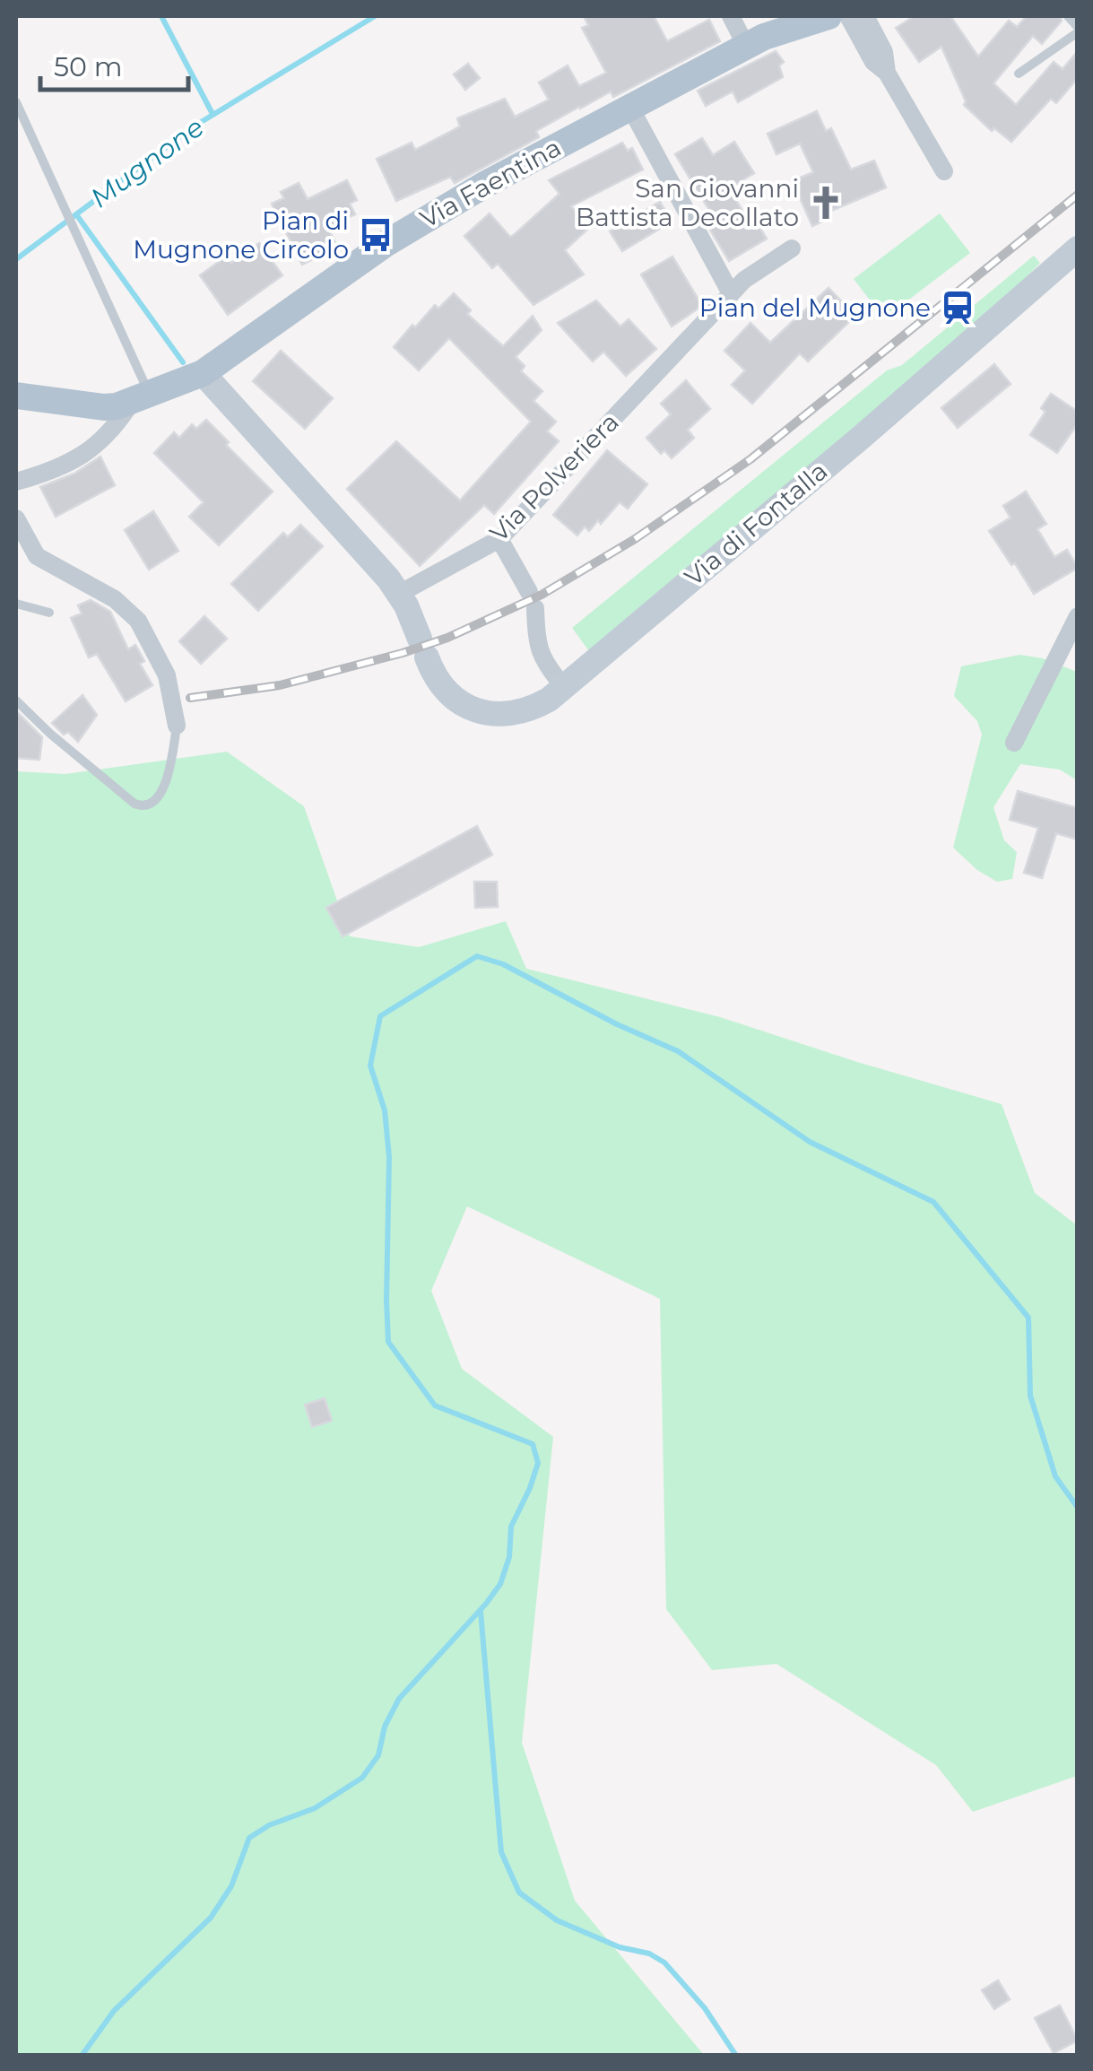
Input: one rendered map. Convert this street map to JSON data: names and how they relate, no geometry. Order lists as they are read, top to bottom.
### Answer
{
  "streets": {
    "main road": ["Via Faentina"],
    "street": ["Via Polveriera", "Via di Fontalla"]
  },
  "crossings": [
    ["Via Polveriera", "Via di Fontalla"]
  ],
  "water": ["Mugnone"],
  "places": {
    "church": ["San Giovanni Battista Decollato"],
    "bus stop": ["Pian di Mugnone Circolo"],
    "station": ["Pian del Mugnone"]
  },
  "scale_bar": "50 m"
}
